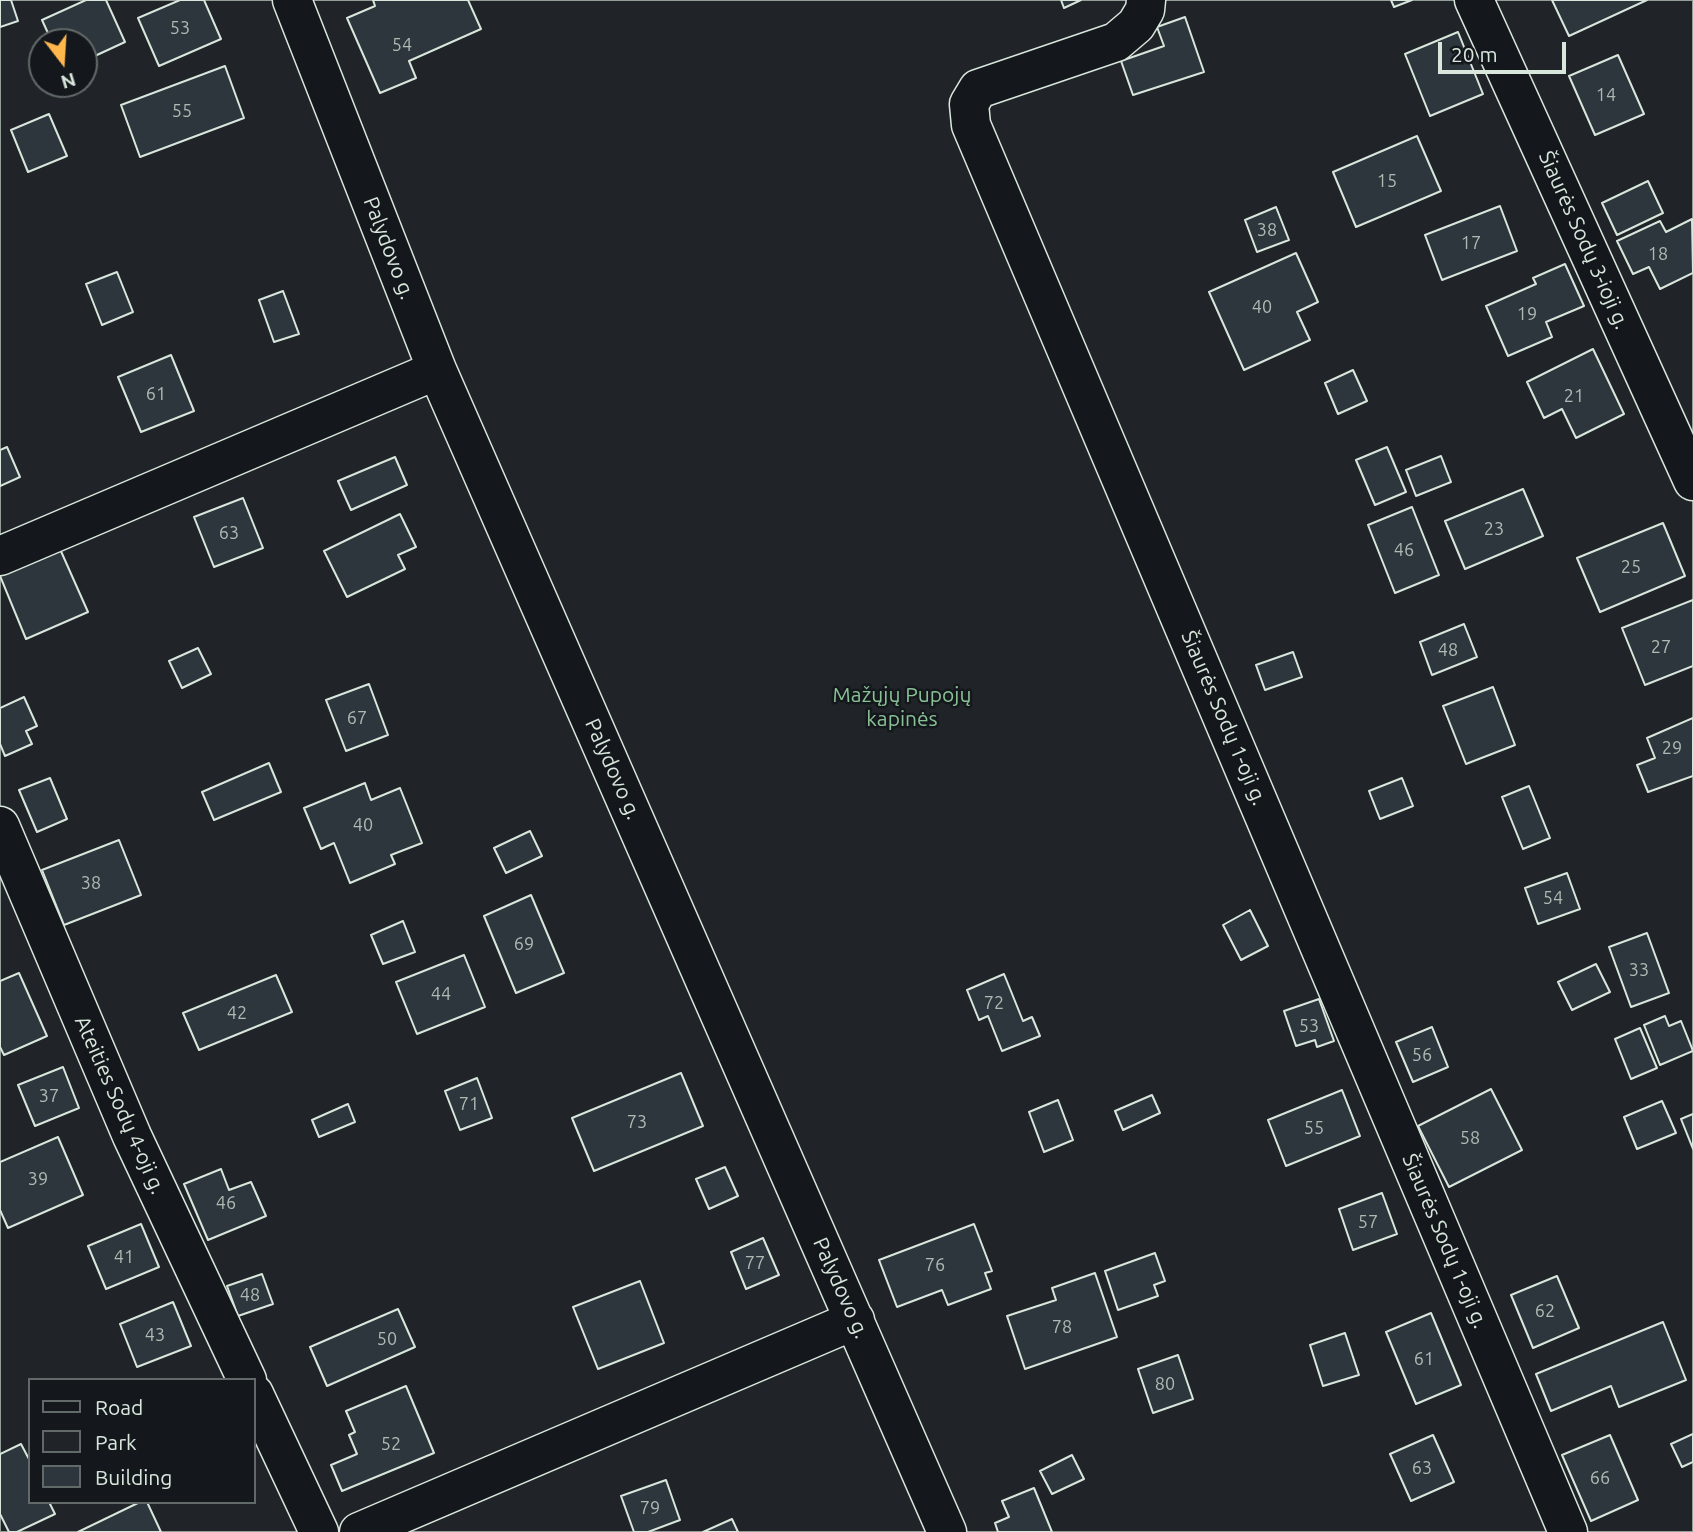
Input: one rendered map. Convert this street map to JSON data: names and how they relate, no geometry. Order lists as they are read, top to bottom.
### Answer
{
  "streets": {
    "street": [
      "Šiaurės Sodų 3-ioji g.",
      "Palydovo g.",
      "Šiaurės Sodų 1-oji g.",
      "Ateities Sodų 4-oji g."
    ]
  },
  "parks": ["Mažųjų Pupojų kapinės"],
  "house_numbers": [
    "53",
    "54",
    "14",
    "55",
    "15",
    "38",
    "17",
    "18",
    "40",
    "19",
    "61",
    "21",
    "23",
    "63",
    "46",
    "25",
    "27",
    "48",
    "67",
    "29",
    "40",
    "38",
    "54",
    "69",
    "33",
    "44",
    "72",
    "42",
    "53",
    "56",
    "37",
    "71",
    "73",
    "55",
    "58",
    "39",
    "46",
    "57",
    "41",
    "77",
    "76",
    "48",
    "62",
    "78",
    "43",
    "50",
    "61",
    "80",
    "52",
    "63",
    "66",
    "79"
  ],
  "legend": ["Road", "Park", "Building"],
  "scale_bar": "20 m",
  "north": "bottom"
}
